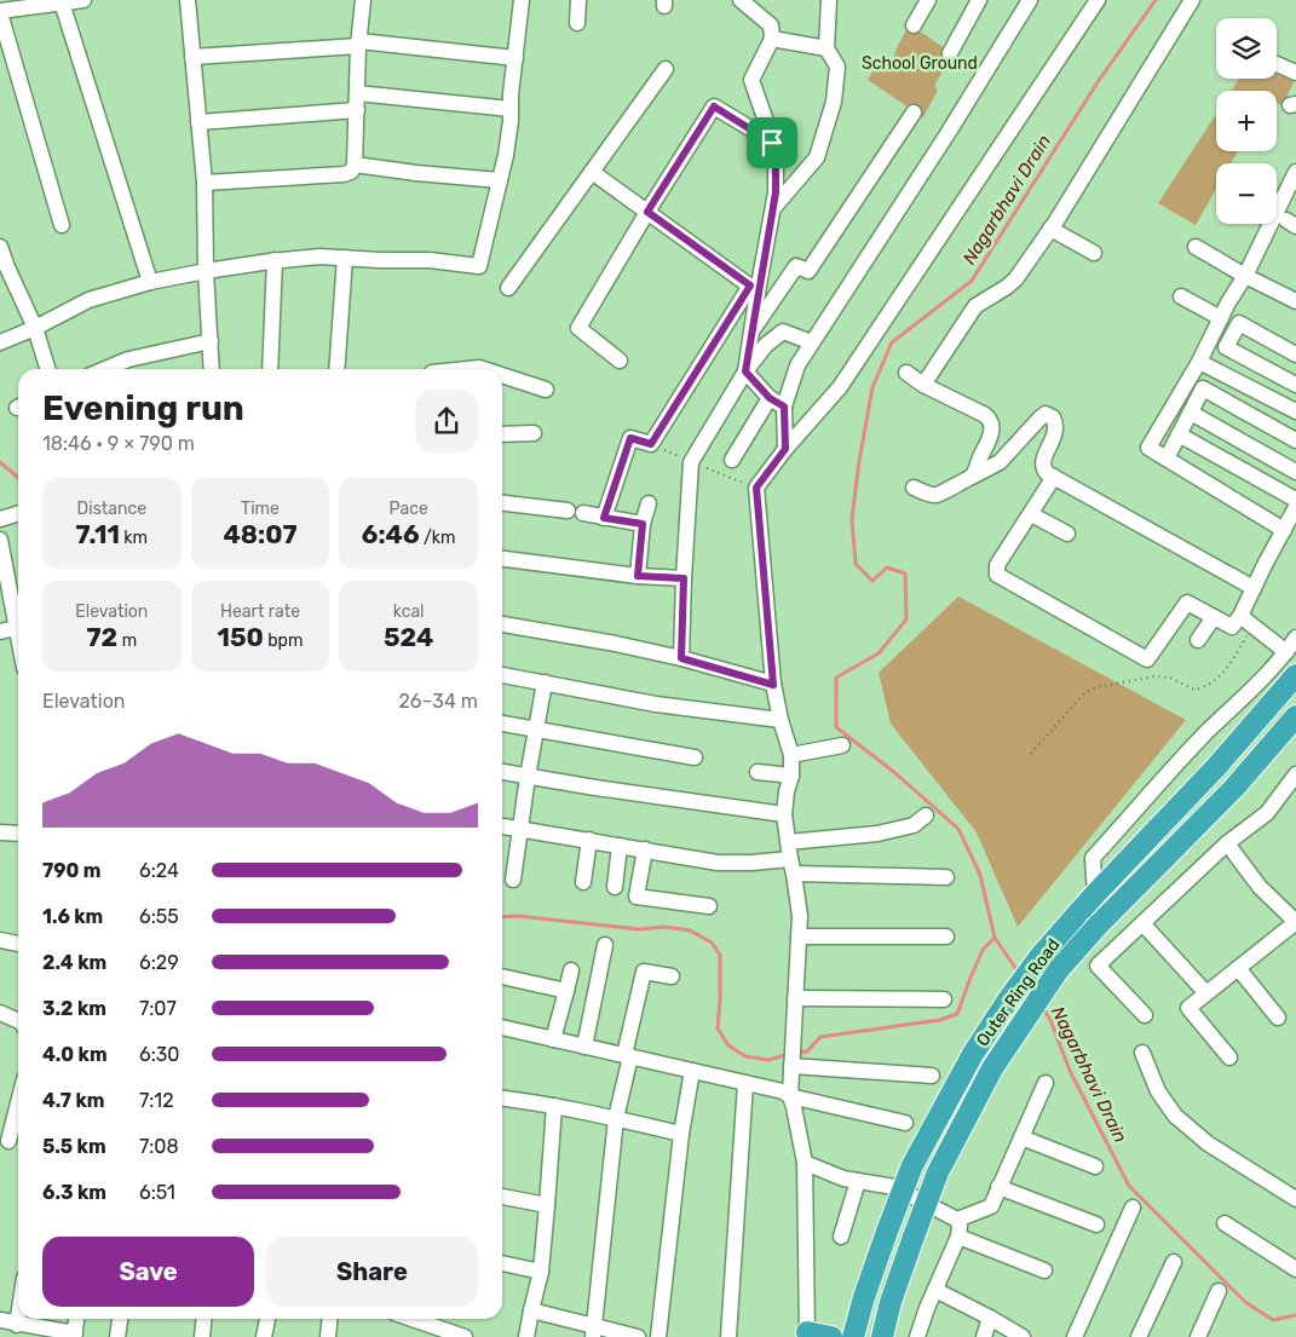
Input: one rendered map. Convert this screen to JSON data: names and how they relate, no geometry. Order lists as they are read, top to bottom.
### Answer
{
  "streets": {
    "highway": ["Outer Ring Road"]
  },
  "water": ["Nagarbhavi Drain"],
  "parks": ["School Ground"],
  "page": {
    "map_buttons": ["+", "−"],
    "heading": ["Evening run", "18:46 · 9 × 790 m"],
    "stats": [
      ["Distance", "7.11 km"],
      ["Time", "48:07"],
      ["Pace", "6:46 /km"],
      ["Elevation", "72 m"],
      ["Heart rate", "150 bpm"],
      ["kcal", "524"]
    ],
    "chart": ["Elevation", "26–34 m"],
    "list": [
      {
        "name": "790 m",
        "note": "6:24"
      },
      {
        "name": "1.6 km",
        "note": "6:55"
      },
      {
        "name": "2.4 km",
        "note": "6:29"
      },
      {
        "name": "3.2 km",
        "note": "7:07"
      },
      {
        "name": "4.0 km",
        "note": "6:30"
      },
      {
        "name": "4.7 km",
        "note": "7:12"
      },
      {
        "name": "5.5 km",
        "note": "7:08"
      },
      {
        "name": "6.3 km",
        "note": "6:51"
      }
    ],
    "buttons": ["Save", "Share"]
  }
}
